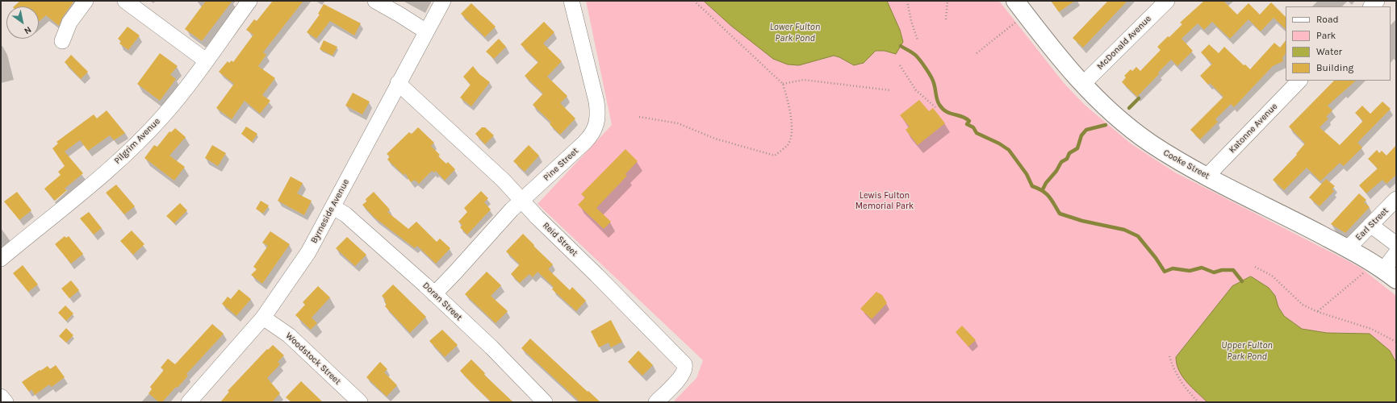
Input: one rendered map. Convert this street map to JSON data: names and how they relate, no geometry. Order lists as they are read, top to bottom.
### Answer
{
  "streets": {
    "main road": ["Cooke Street"],
    "street": [
      "McDonald Avenue",
      "Katonne Avenue",
      "Pilgrim Avenue",
      "Pine Street",
      "Byrneside Avenue",
      "Earl Street",
      "Reid Street",
      "Doran Street",
      "Woodstock Street"
    ]
  },
  "crossings": [
    ["McDonald Avenue", "Cooke Street"],
    ["Katonne Avenue", "Cooke Street"],
    ["Pine Street", "Reid Street"],
    ["Pine Street", "Doran Street"],
    ["Cooke Street", "Earl Street"],
    ["Byrneside Avenue", "Reid Street"],
    ["Byrneside Avenue", "Doran Street"],
    ["Byrneside Avenue", "Woodstock Street"]
  ],
  "water": ["Lower Fulton Park Pond", "Upper Fulton Park Pond"],
  "parks": ["Lewis Fulton Memorial Park"],
  "legend": [
    "Road",
    "Park",
    "Water",
    "Building"
  ],
  "north": "bottom right"
}
